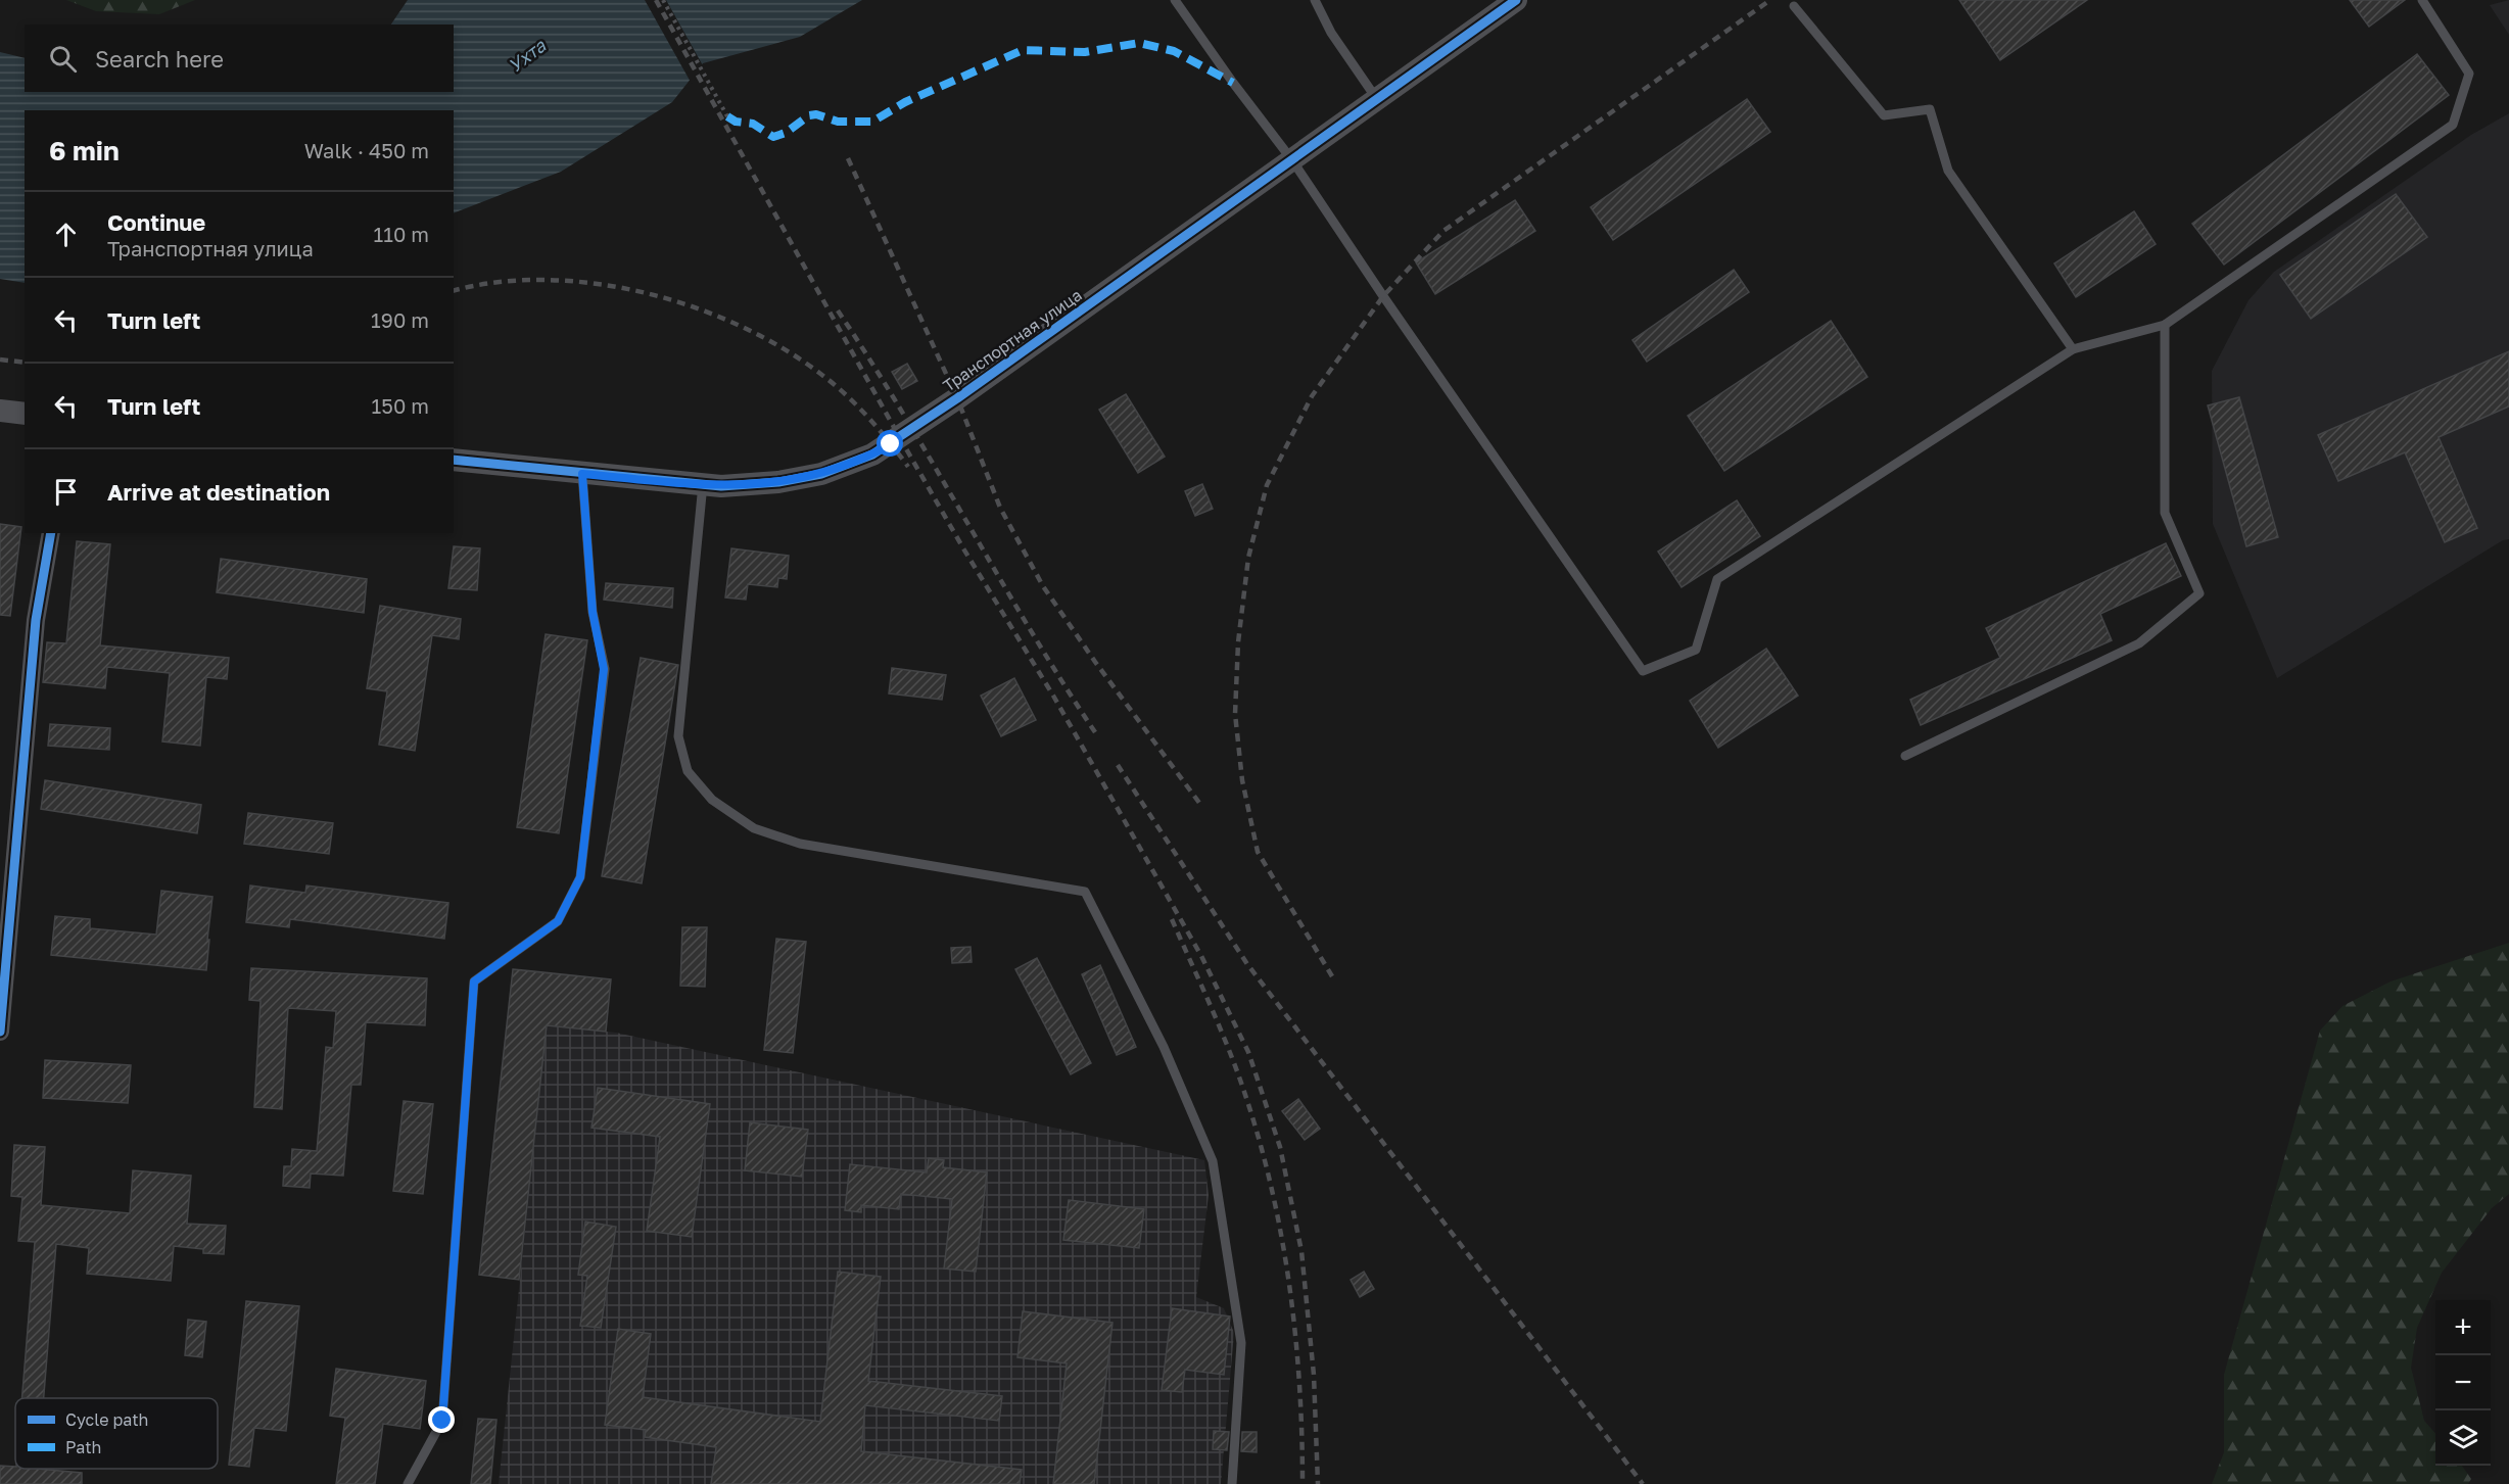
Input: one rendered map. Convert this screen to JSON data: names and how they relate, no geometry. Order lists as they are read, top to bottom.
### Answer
{
  "streets": {
    "street": ["Транспортная улица"]
  },
  "water": ["Ухта"],
  "legend": ["Cycle path", "Path"],
  "page": {
    "search": "Search here",
    "heading": ["6 min", "Walk · 450 m"],
    "list": [
      ["Continue", "Транспортная улица", "110 m"],
      ["Turn left", "190 m"],
      ["Turn left", "150 m"],
      "Arrive at destination"
    ],
    "map_buttons": ["+", "−"]
  }
}
